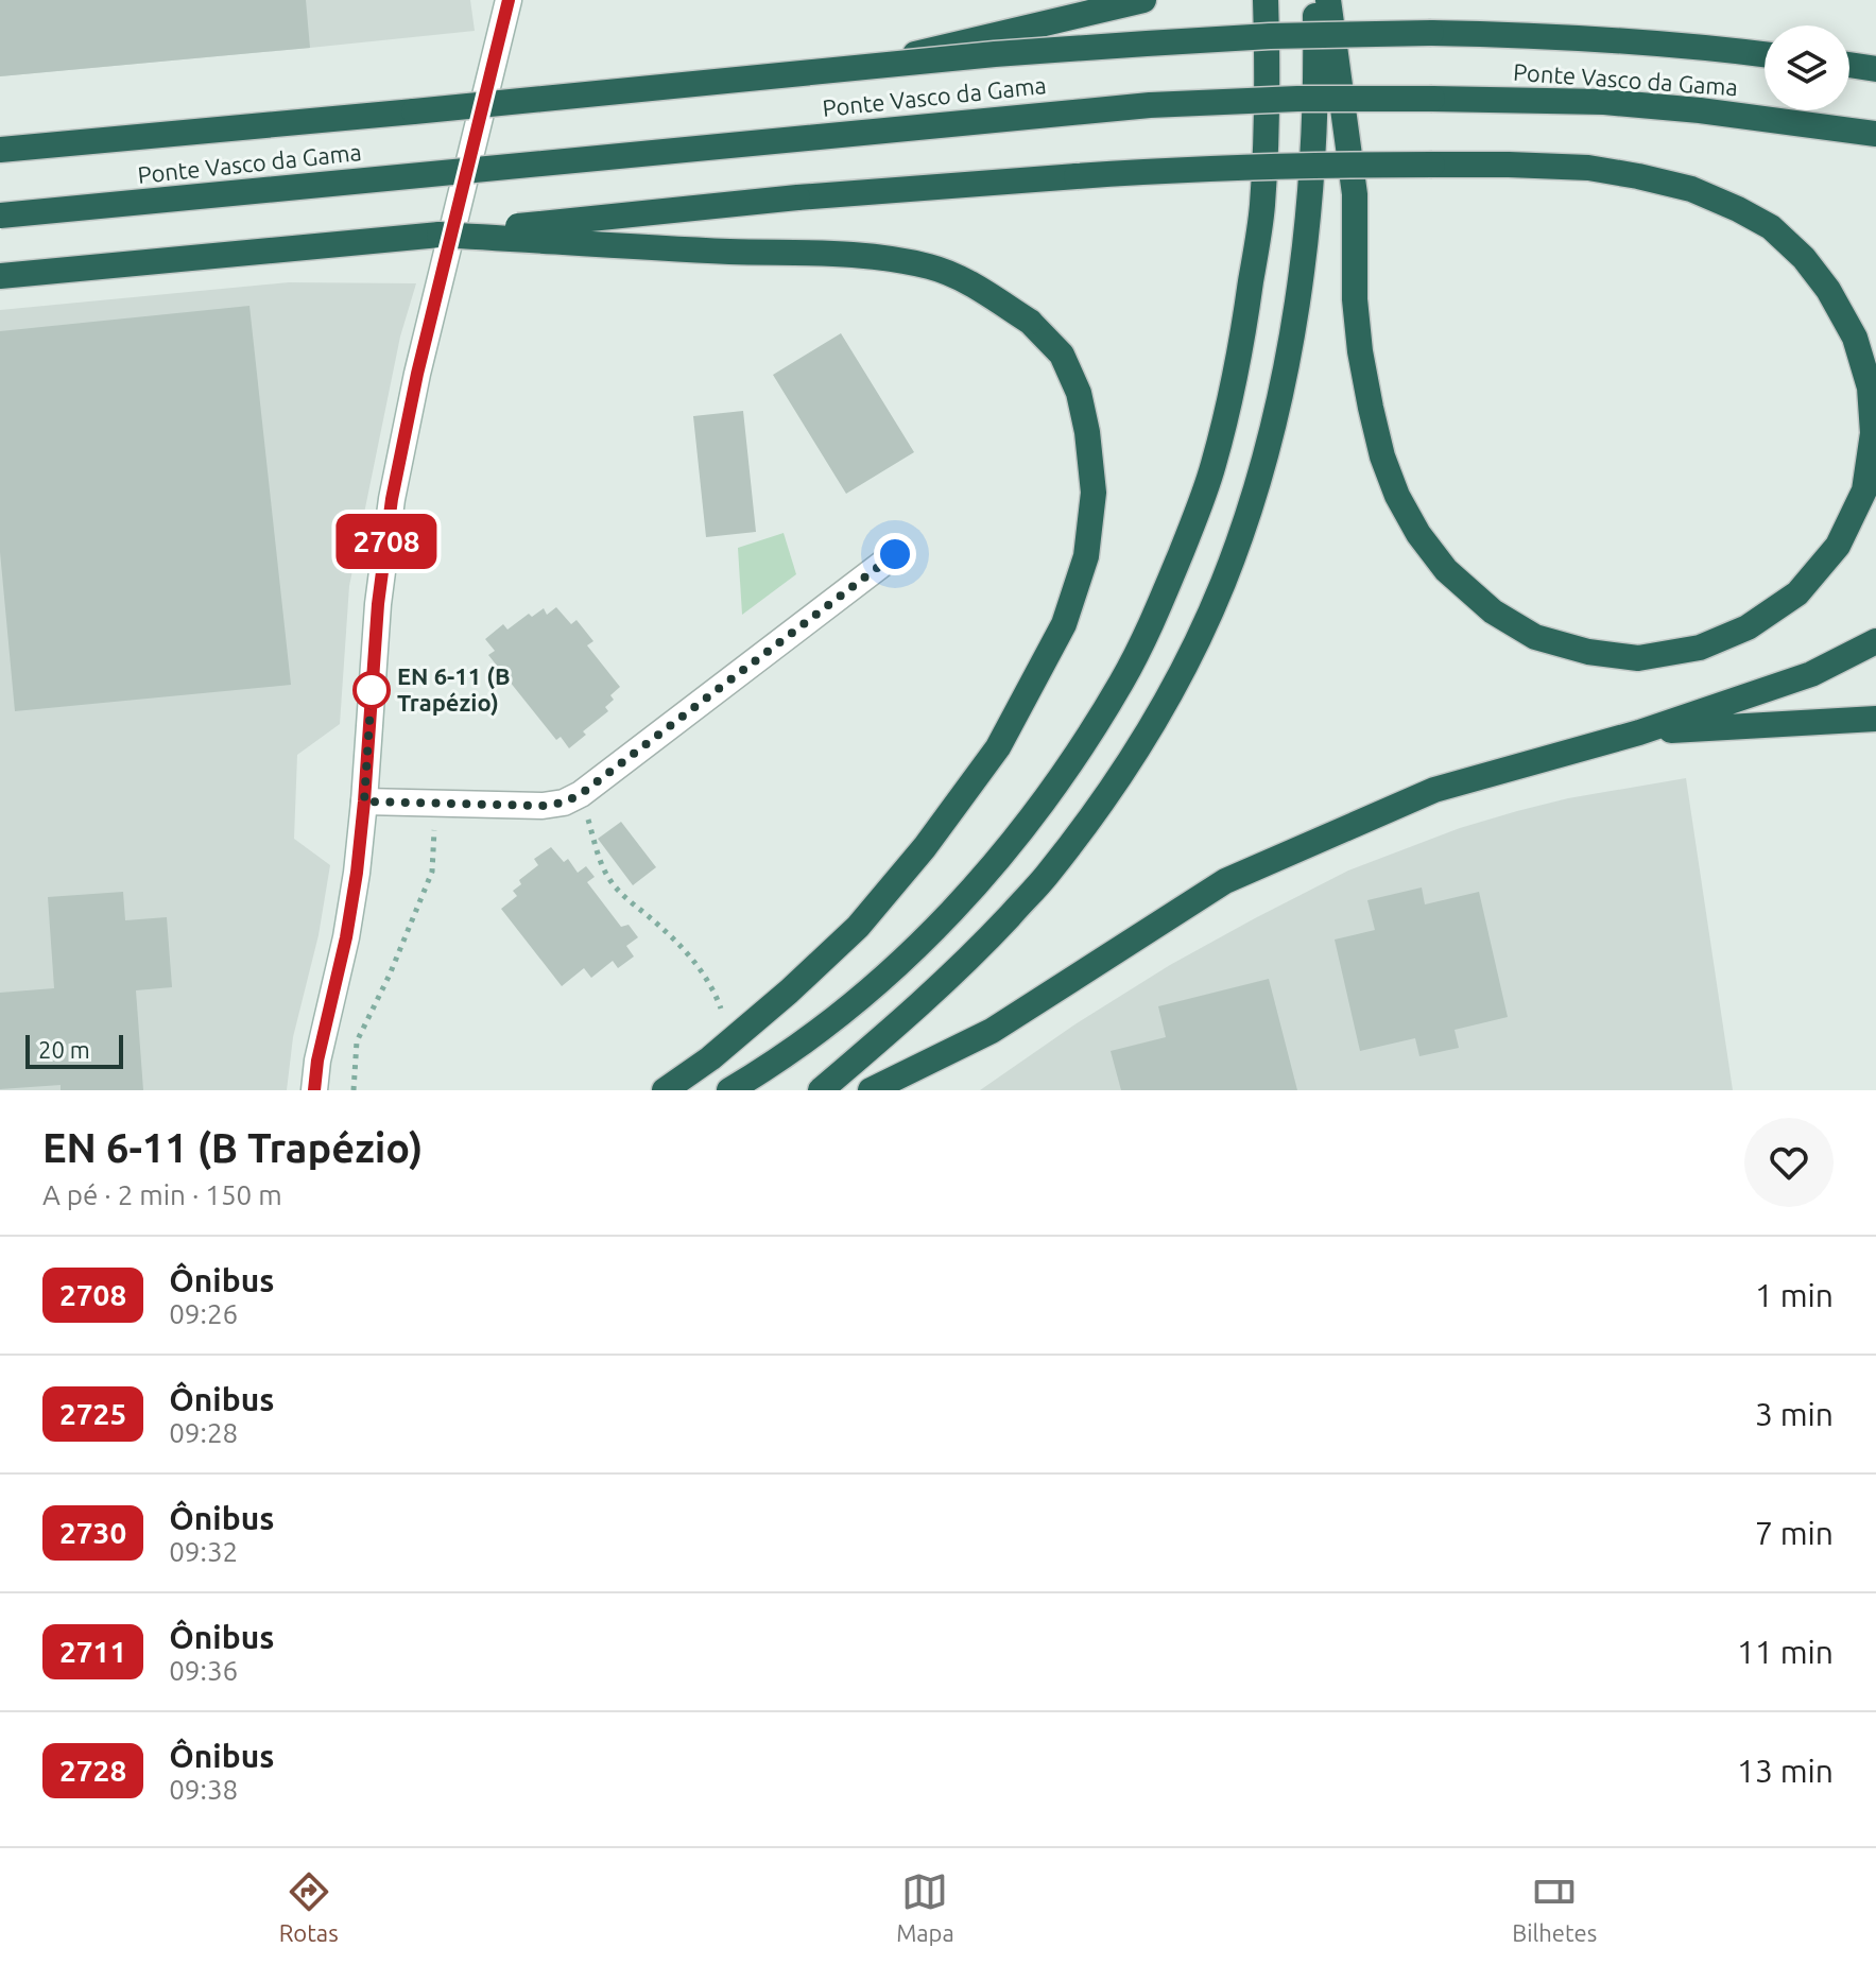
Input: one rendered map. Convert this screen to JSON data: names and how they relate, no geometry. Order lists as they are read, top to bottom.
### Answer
{
  "streets": {
    "highway": ["Ponte Vasco da Gama"]
  },
  "places": ["EN 6-11 (B Trapézio)"],
  "lines": ["bus line 2708"],
  "scale_bar": "20 m",
  "page": {
    "on_map": "2708",
    "scale": "20 m",
    "heading": ["EN 6-11 (B Trapézio)", "A pé · 2 min · 150 m"],
    "list": [
      {
        "mark": "2708",
        "name": "Ônibus",
        "note": "09:26",
        "value": "1 min"
      },
      {
        "mark": "2725",
        "name": "Ônibus",
        "note": "09:28",
        "value": "3 min"
      },
      {
        "mark": "2730",
        "name": "Ônibus",
        "note": "09:32",
        "value": "7 min"
      },
      {
        "mark": "2711",
        "name": "Ônibus",
        "note": "09:36",
        "value": "11 min"
      },
      {
        "mark": "2728",
        "name": "Ônibus",
        "note": "09:38",
        "value": "13 min"
      }
    ],
    "tabs": ["Rotas", "Mapa", "Bilhetes"]
  }
}
